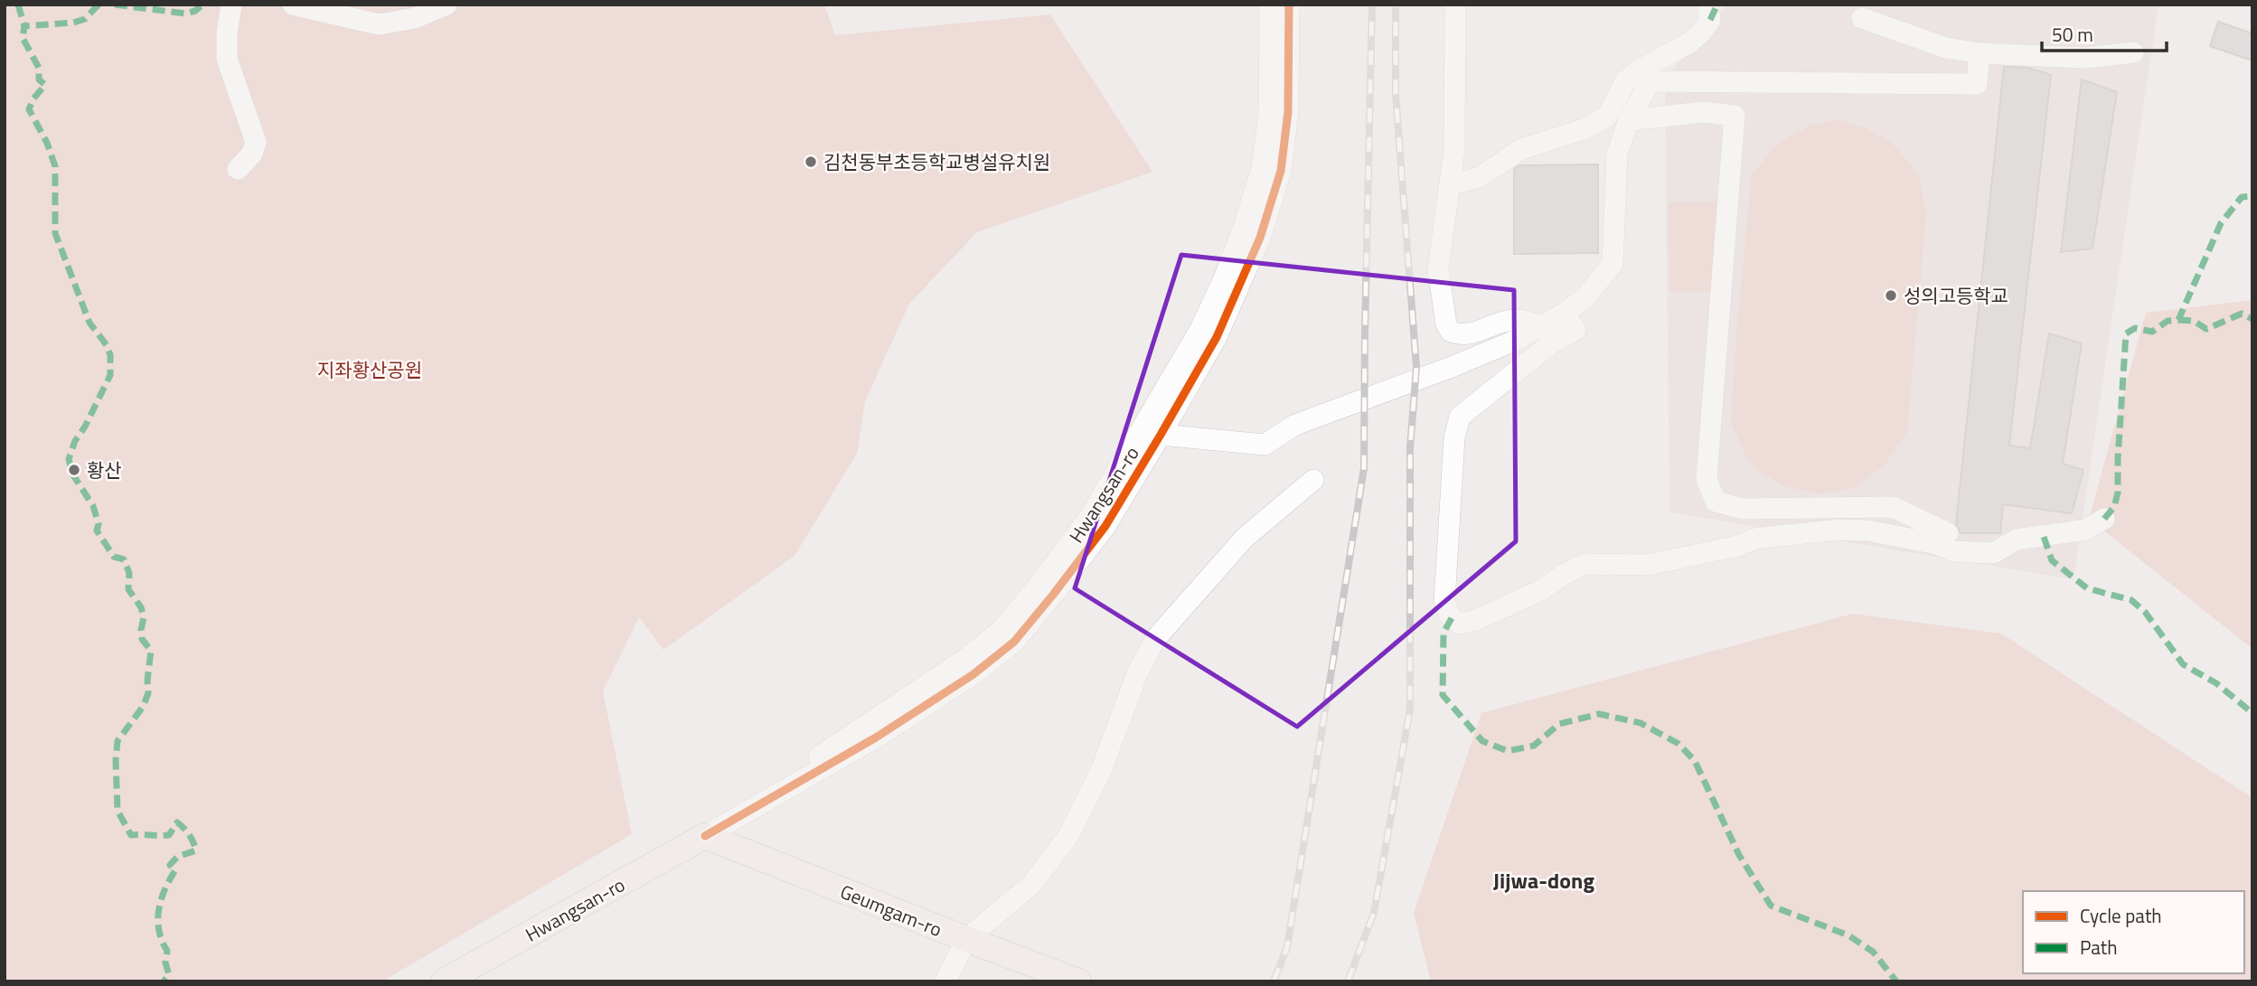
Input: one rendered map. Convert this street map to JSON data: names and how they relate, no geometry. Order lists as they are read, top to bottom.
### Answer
{
  "streets": {
    "main road": ["Hwangsan-ro", "Geumgam-ro"]
  },
  "crossings": [
    ["Hwangsan-ro", "Geumgam-ro"]
  ],
  "districts": ["Jijwa-dong"],
  "parks": ["지좌황산공원"],
  "places": ["김천동부초등학교병설유치원", "성의고등학교", "황산"],
  "legend": ["Cycle path", "Path"],
  "scale_bar": "50 m"
}
